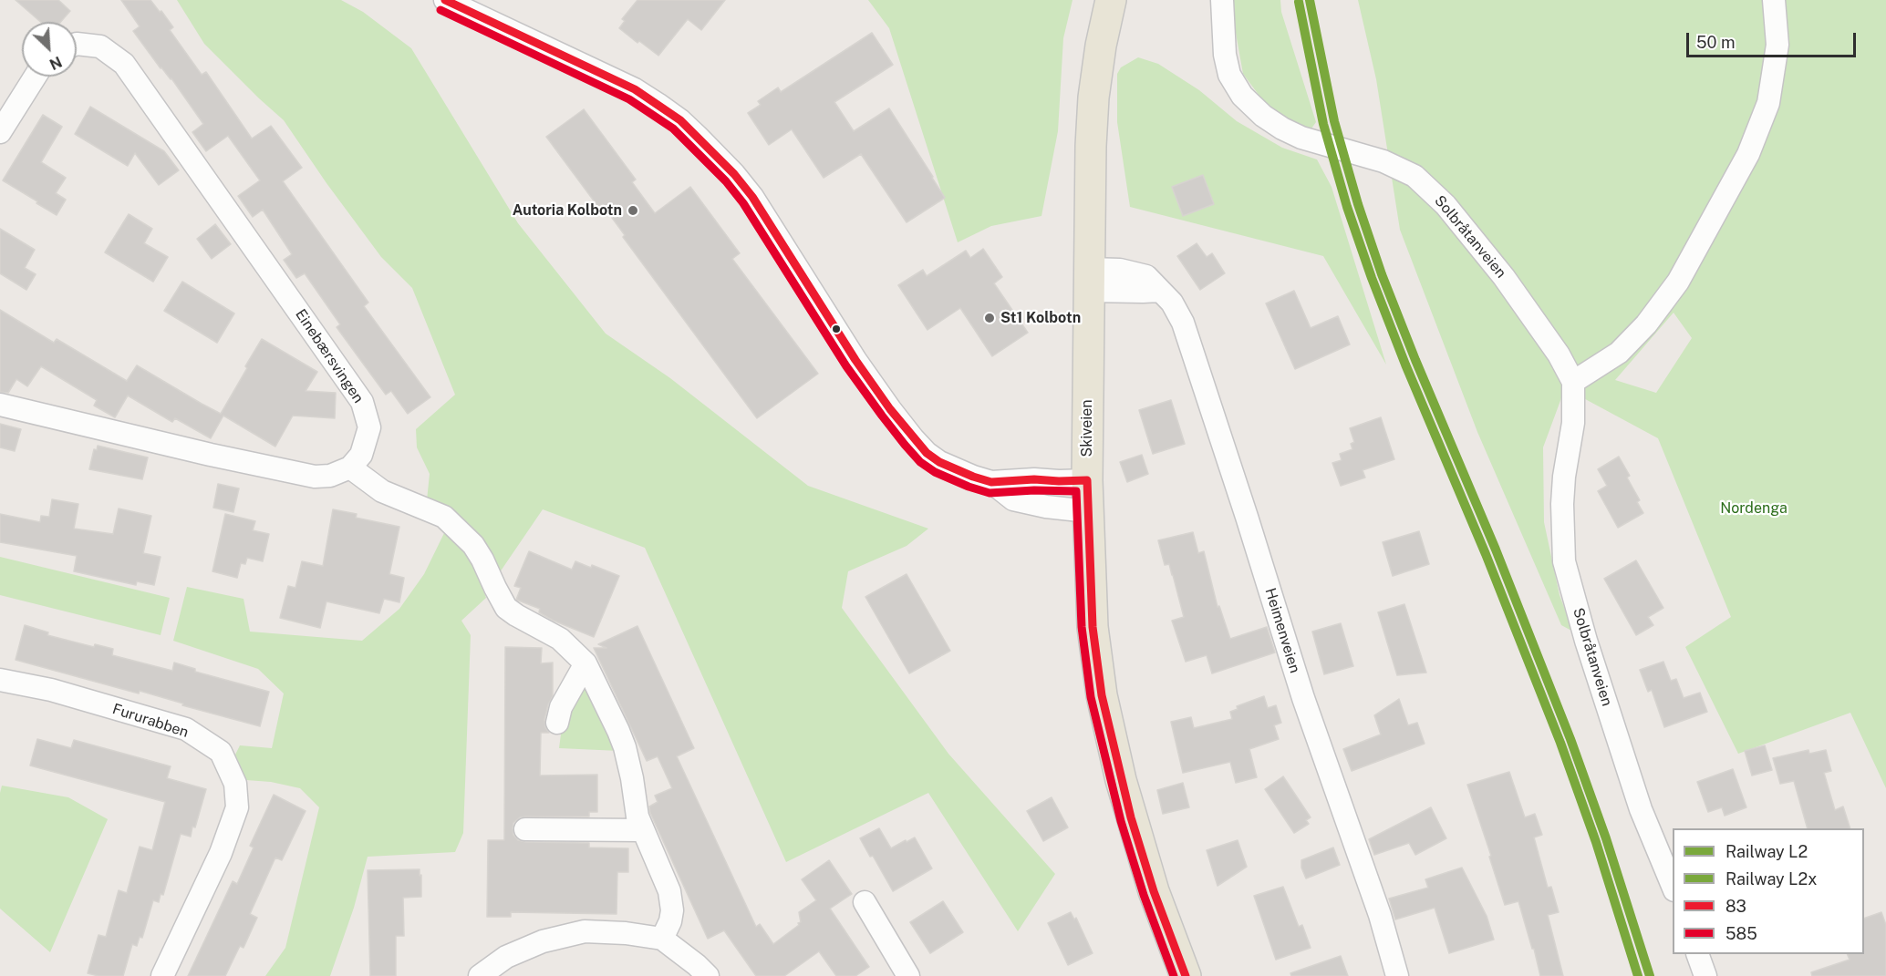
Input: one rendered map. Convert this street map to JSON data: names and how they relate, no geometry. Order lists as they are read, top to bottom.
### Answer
{
  "streets": {
    "main road": ["Skiveien"],
    "street": [
      "Solbråtanveien",
      "Einebærsvingen",
      "Heimenveien",
      "Fururabben"
    ]
  },
  "crossings": [
    ["Skiveien", "Heimenveien"]
  ],
  "parks": ["Nordenga"],
  "places": ["Autoria Kolbotn", "St1 Kolbotn"],
  "lines": [
    "rail line L2",
    "transit line 83",
    "rail line L2x",
    "transit line 585"
  ],
  "legend": [
    "Railway L2",
    "Railway L2x",
    "83",
    "585"
  ],
  "scale_bar": "50 m",
  "north": "bottom right"
}
